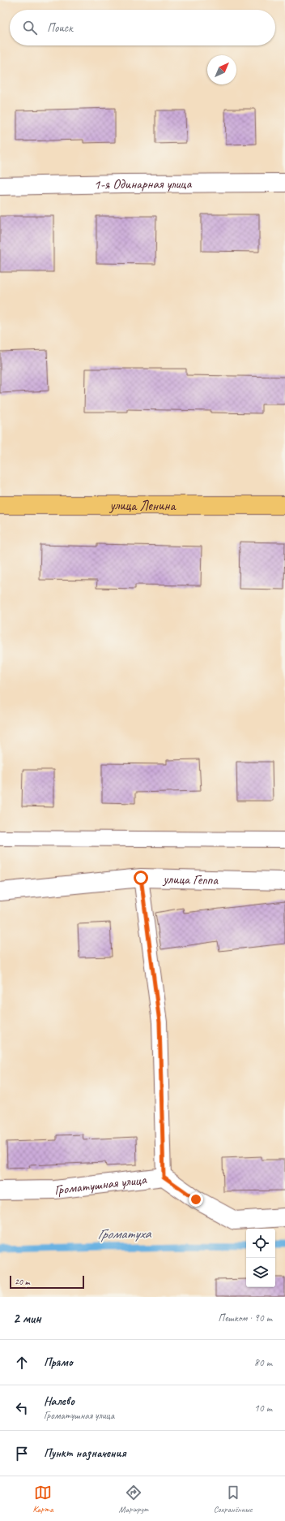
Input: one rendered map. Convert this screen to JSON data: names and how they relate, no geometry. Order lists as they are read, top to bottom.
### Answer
{
  "streets": {
    "main road": ["улица Ленина"],
    "street": ["1-я Одинарная улица", "улица Геппа", "Громатушная улица"]
  },
  "water": ["Громатуха"],
  "scale_bar": "20 m",
  "north": "top right",
  "page": {
    "search": "Поиск",
    "scale": "20 m",
    "heading": ["2 мин", "Пешком · 90 m"],
    "list": [
      ["Прямо", "80 m"],
      ["Налево", "Громатушная улица", "10 m"],
      "Пункт назначения"
    ],
    "nav": ["Карта", "Маршрут", "Сохранённые"]
  }
}
